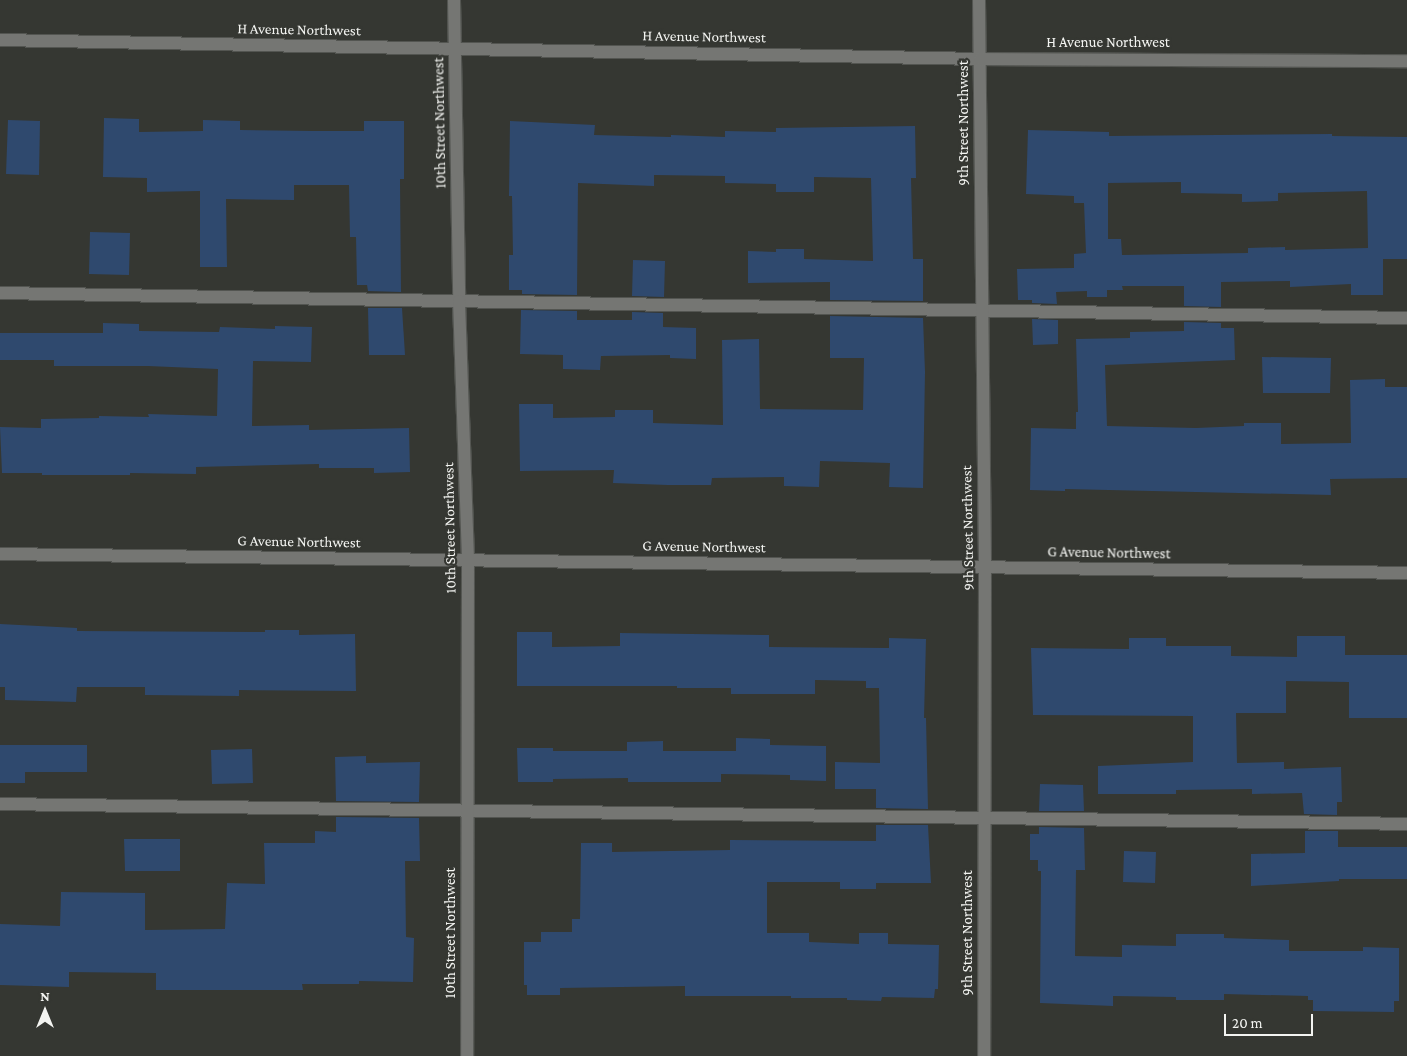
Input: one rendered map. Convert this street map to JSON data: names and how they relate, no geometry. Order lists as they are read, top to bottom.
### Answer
{
  "streets": {
    "street": [
      "H Avenue Northwest",
      "10th Street Northwest",
      "9th Street Northwest",
      "G Avenue Northwest"
    ]
  },
  "crossings": [
    ["H Avenue Northwest", "10th Street Northwest"],
    ["H Avenue Northwest", "9th Street Northwest"],
    ["10th Street Northwest", "G Avenue Northwest"],
    ["9th Street Northwest", "G Avenue Northwest"]
  ],
  "scale_bar": "20 m",
  "north": "top"
}
